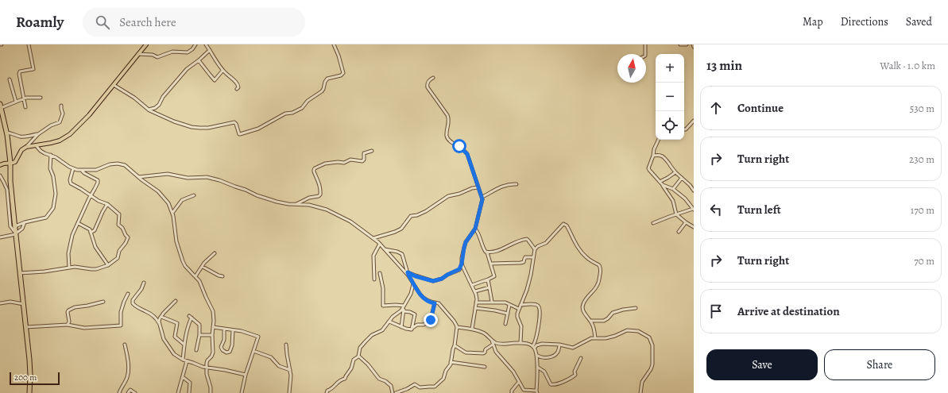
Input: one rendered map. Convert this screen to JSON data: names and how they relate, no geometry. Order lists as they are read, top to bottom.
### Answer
{
  "scale_bar": "200 m",
  "north": "top",
  "page": {
    "header": "Roamly",
    "search": "Search here",
    "nav": ["Map", "Directions", "Saved"],
    "heading": ["13 min", "Walk · 1.0 km"],
    "map_buttons": ["+", "−"],
    "list": [
      ["Continue", "530 m"],
      ["Turn right", "230 m"],
      ["Turn left", "170 m"],
      ["Turn right", "70 m"],
      "Arrive at destination"
    ],
    "buttons": ["Save", "Share"],
    "scale": "200 m"
  }
}
